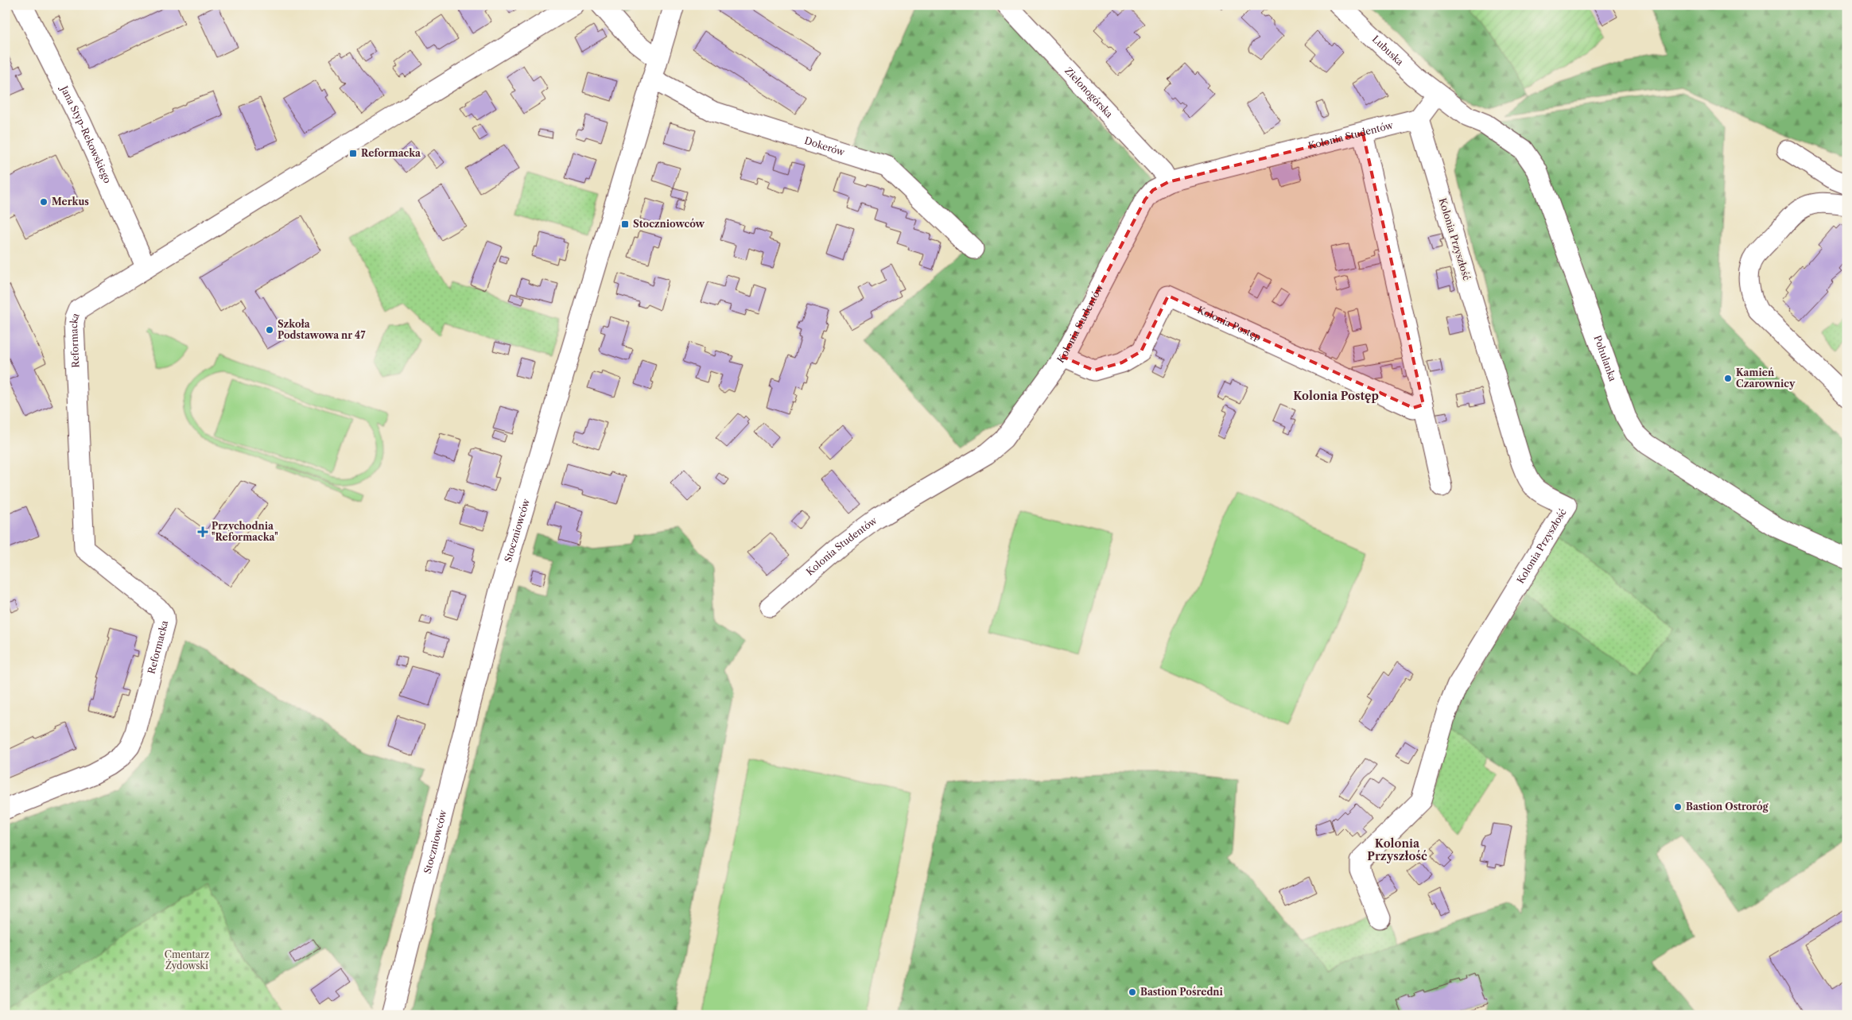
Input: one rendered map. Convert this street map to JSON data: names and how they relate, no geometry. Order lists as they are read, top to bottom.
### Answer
{
  "streets": {
    "street": [
      "Lubuska",
      "Zielonogórska",
      "Jana Styp-Rekowskiego",
      "Kolonia Studentów",
      "Dokerów",
      "Kolonia Przyszłość",
      "Kolonia Postęp",
      "Reformacka",
      "Pohulanka",
      "Stoczniowców"
    ]
  },
  "crossings": [
    ["Lubuska", "Pohulanka"],
    ["Zielonogórska", "Kolonia Studentów"],
    ["Jana Styp-Rekowskiego", "Reformacka"],
    ["Kolonia Studentów", "Kolonia Przyszłość"],
    ["Kolonia Studentów", "Kolonia Postęp"],
    ["Dokerów", "Stoczniowców"]
  ],
  "districts": ["Kolonia Postęp", "Kolonia Przyszłość"],
  "parks": ["Cmentarz Żydowski"],
  "places": {
    "transit": ["Reformacka", "Stoczniowców"],
    "other": [
      "Merkus",
      "Szkoła Podstawowa nr 47",
      "Kamień Czarownicy",
      "Bastion Ostroróg",
      "Bastion Pośredni"
    ],
    "health": ["Przychodnia \"Reformacka\""]
  }
}
